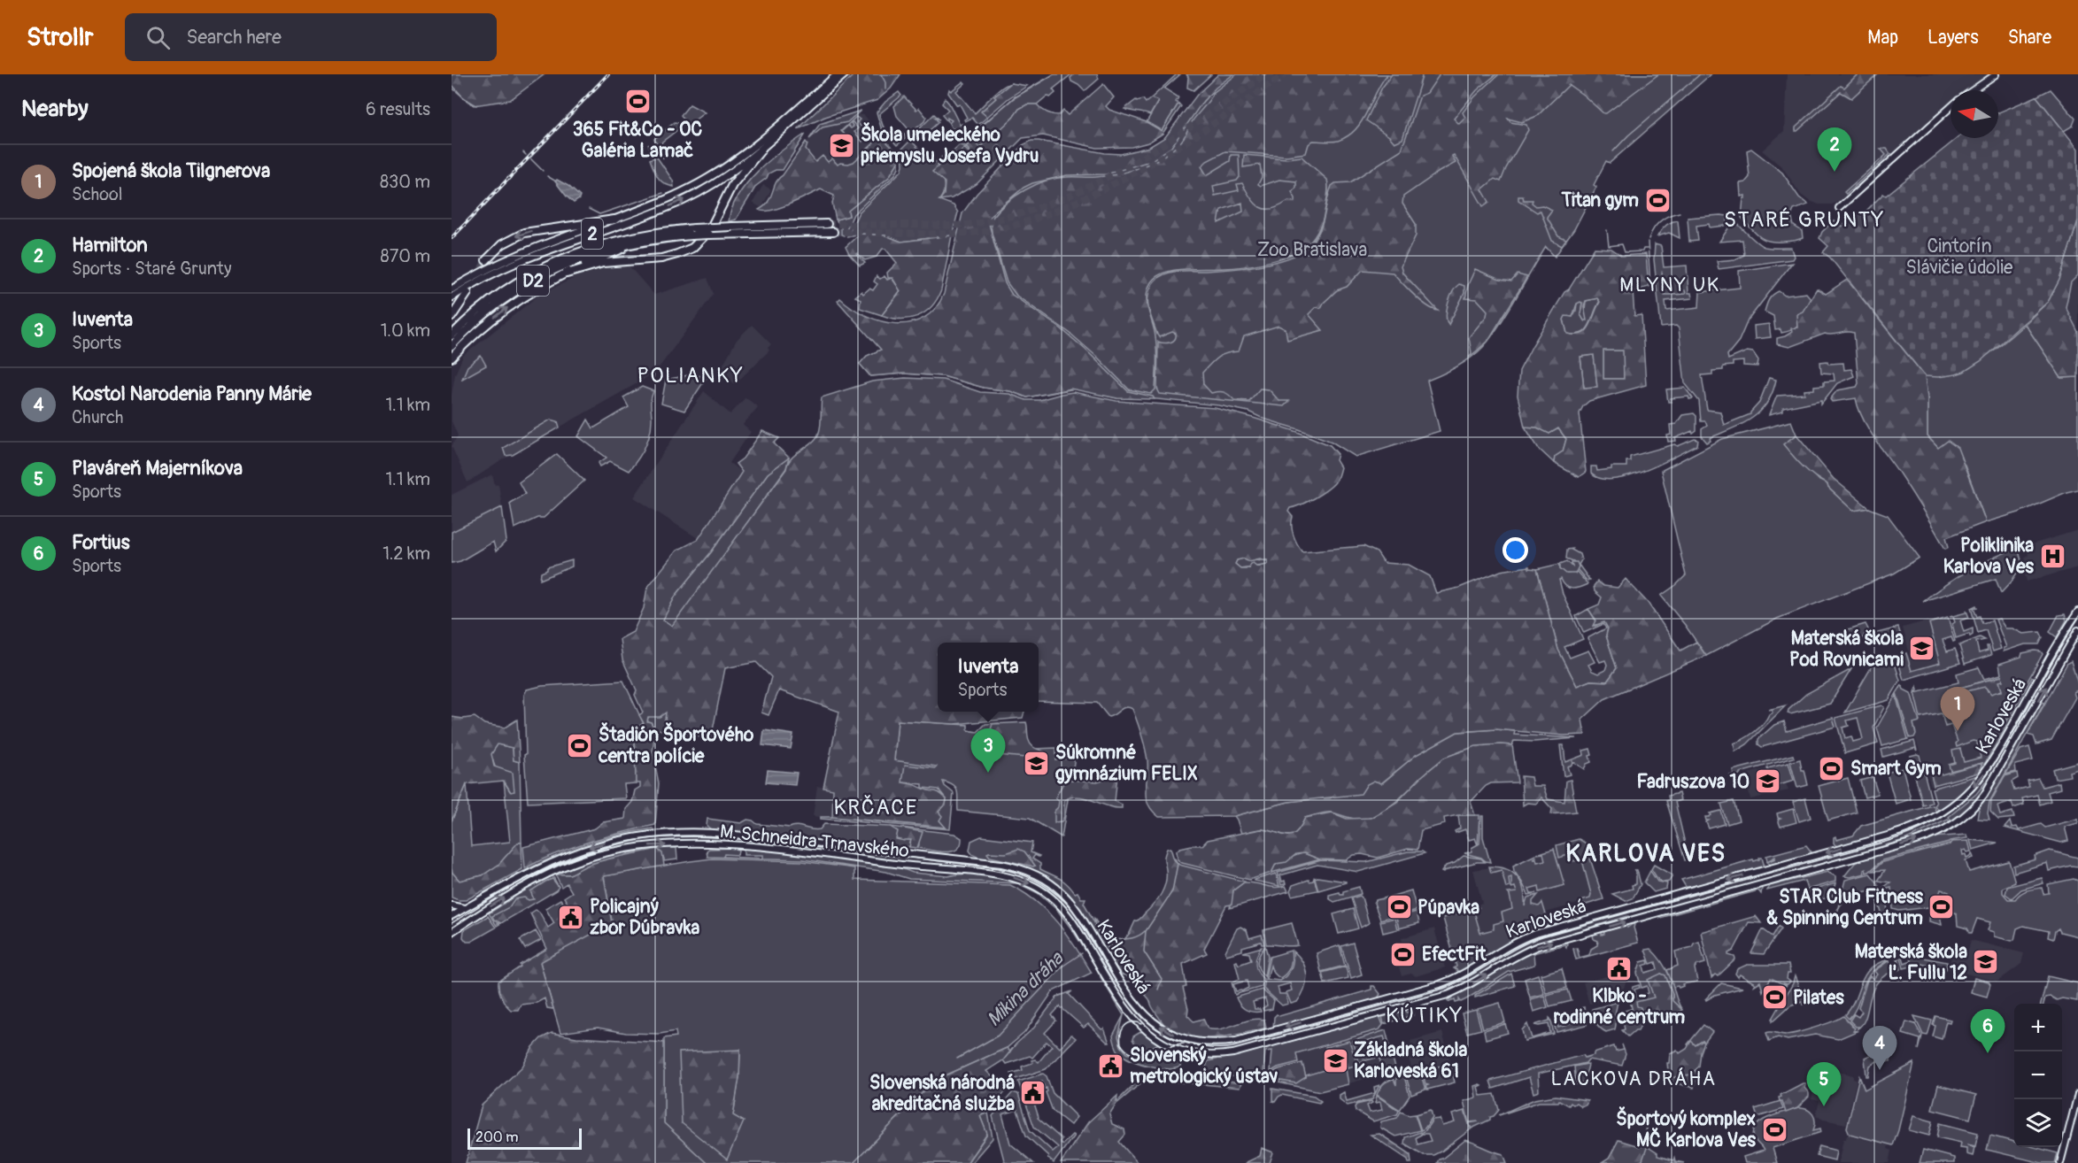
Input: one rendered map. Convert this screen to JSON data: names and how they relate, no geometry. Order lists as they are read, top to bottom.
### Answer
{
  "streets": {
    "highway": ["D2"],
    "main road": ["2", "Karloveská", "M. Schneidra Trnavského"]
  },
  "crossings": [
    ["Karloveská", "M. Schneidra Trnavského"]
  ],
  "districts": [
    "STARÉ GRUNTY",
    "MLYNY UK",
    "POLIANKY",
    "KRČACE",
    "KARLOVA VES",
    "KÚTIKY",
    "LACKOVA DRÁHA"
  ],
  "water": ["Mikina dráha"],
  "parks": ["Cintorín Slávičie údolie", "Zoo Bratislava"],
  "places": {
    "sports": [
      "365 Fit&Co - OC Galéria Lamač",
      "Titan gym",
      "Štadión Športového centra polície",
      "Smart Gym",
      "Púpavka",
      "STAR Club Fitness & Spinning Centrum",
      "EfectFit",
      "Pilates",
      "Športový komplex MČ Karlova Ves"
    ],
    "school or university": [
      "Škola umeleckého priemyslu Josefa Vydru",
      "Materská škola Pod Rovnicami",
      "Súkromné gymnázium FELIX",
      "Fadruszova 10",
      "Materská škola Ľ. Fullu 12",
      "Základná škola Karloveská 61"
    ],
    "hospital": ["Poliklinika Karlova Ves"],
    "public building": [
      "Policajný zbor Dúbravka",
      "Klbko - rodinné centrum",
      "Slovenský metrologický ústav",
      "Slovenská národná akreditačná služba"
    ]
  },
  "scale_bar": "200 m",
  "north": "left",
  "page": {
    "header": "Strollr",
    "search": "Search here",
    "nav": ["Map", "Layers", "Share"],
    "heading": ["Nearby", "6 results"],
    "pins": [
      "2",
      "1",
      "3",
      "6",
      "4",
      "5"
    ],
    "list": [
      {
        "mark": "1",
        "name": "Spojená škola Tilgnerova",
        "note": "School",
        "value": "830 m"
      },
      {
        "mark": "2",
        "name": "Hamilton",
        "note": "Sports · Staré Grunty",
        "value": "870 m"
      },
      {
        "mark": "3",
        "name": "Iuventa",
        "note": "Sports",
        "value": "1.0 km"
      },
      {
        "mark": "4",
        "name": "Kostol Narodenia Panny Márie",
        "note": "Church",
        "value": "1.1 km"
      },
      {
        "mark": "5",
        "name": "Plaváreň Majerníkova",
        "note": "Sports",
        "value": "1.1 km"
      },
      {
        "mark": "6",
        "name": "Fortius",
        "note": "Sports",
        "value": "1.2 km"
      }
    ],
    "popup": ["Iuventa", "Sports"],
    "map_buttons": ["+", "−"],
    "scale": "200 m"
  }
}
